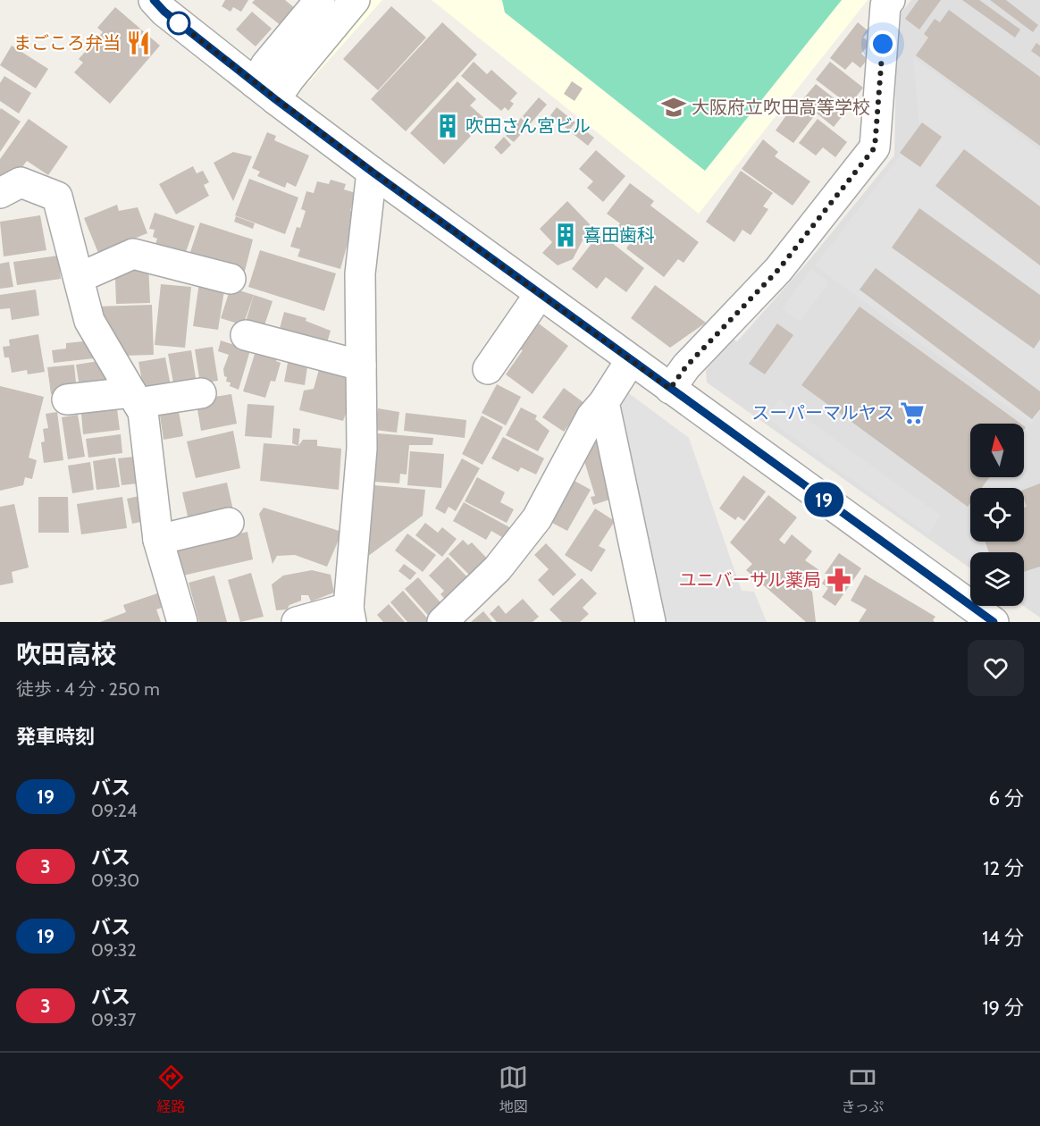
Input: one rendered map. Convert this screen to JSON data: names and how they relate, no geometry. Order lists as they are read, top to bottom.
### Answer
{
  "places": {
    "restaurant": ["まごころ弁当"],
    "school or university": ["大阪府立吹田高等学校"],
    "building": ["吹田さん宮ビル", "喜田歯科"],
    "supermarket": ["スーパーマルヤス"],
    "pharmacy": ["ユニバーサル薬局"]
  },
  "lines": ["bus line 19"],
  "north": "top",
  "page": {
    "on_map": "19",
    "heading": [
      ["吹田高校", "徒歩 · 4 分 · 250 m"],
      "発車時刻"
    ],
    "list": [
      {
        "mark": "19",
        "name": "バス",
        "note": "09:24",
        "value": "6 分"
      },
      {
        "mark": "3",
        "name": "バス",
        "note": "09:30",
        "value": "12 分"
      },
      {
        "mark": "19",
        "name": "バス",
        "note": "09:32",
        "value": "14 分"
      },
      {
        "mark": "3",
        "name": "バス",
        "note": "09:37",
        "value": "19 分"
      }
    ],
    "tabs": ["経路", "地図", "きっぷ"]
  }
}
